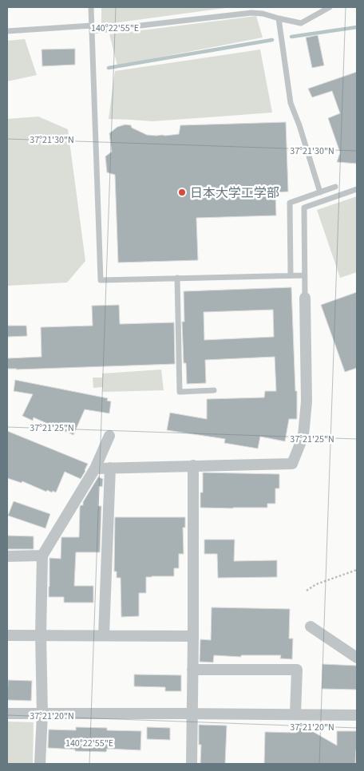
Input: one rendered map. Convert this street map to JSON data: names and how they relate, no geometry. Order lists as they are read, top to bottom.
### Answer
{
  "places": ["日本大学工学部"],
  "coordinates": [
    "140°22'55\"E",
    "37°21'30\"N",
    "37°21'25\"N",
    "37°21'20\"N"
  ]
}
